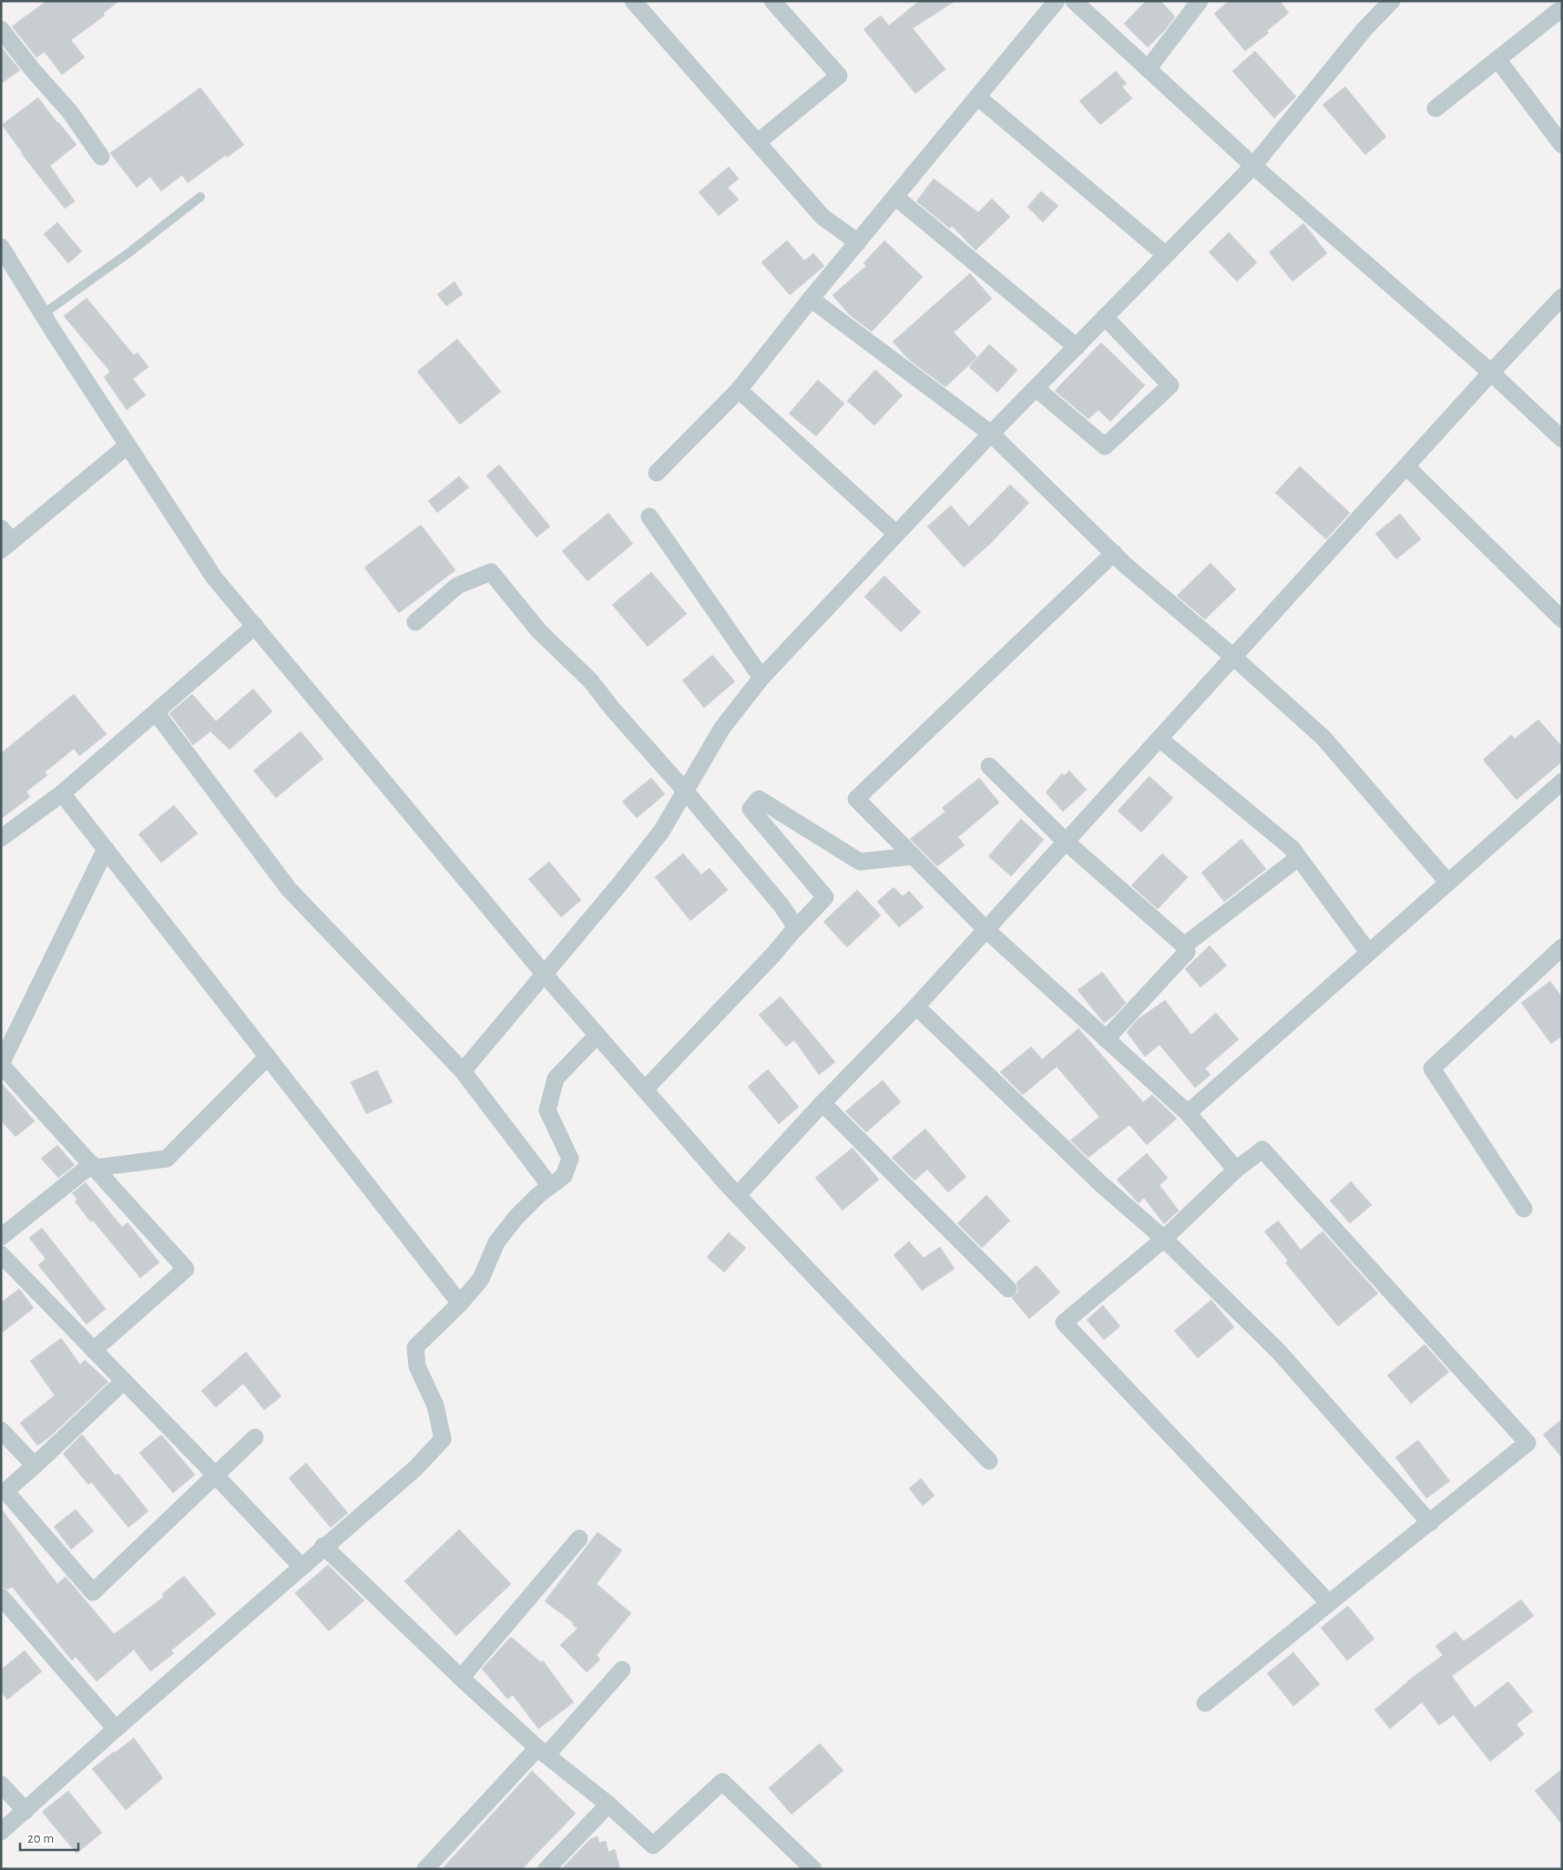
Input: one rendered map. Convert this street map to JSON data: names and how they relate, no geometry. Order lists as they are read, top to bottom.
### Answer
{
  "scale_bar": "20 m"
}
